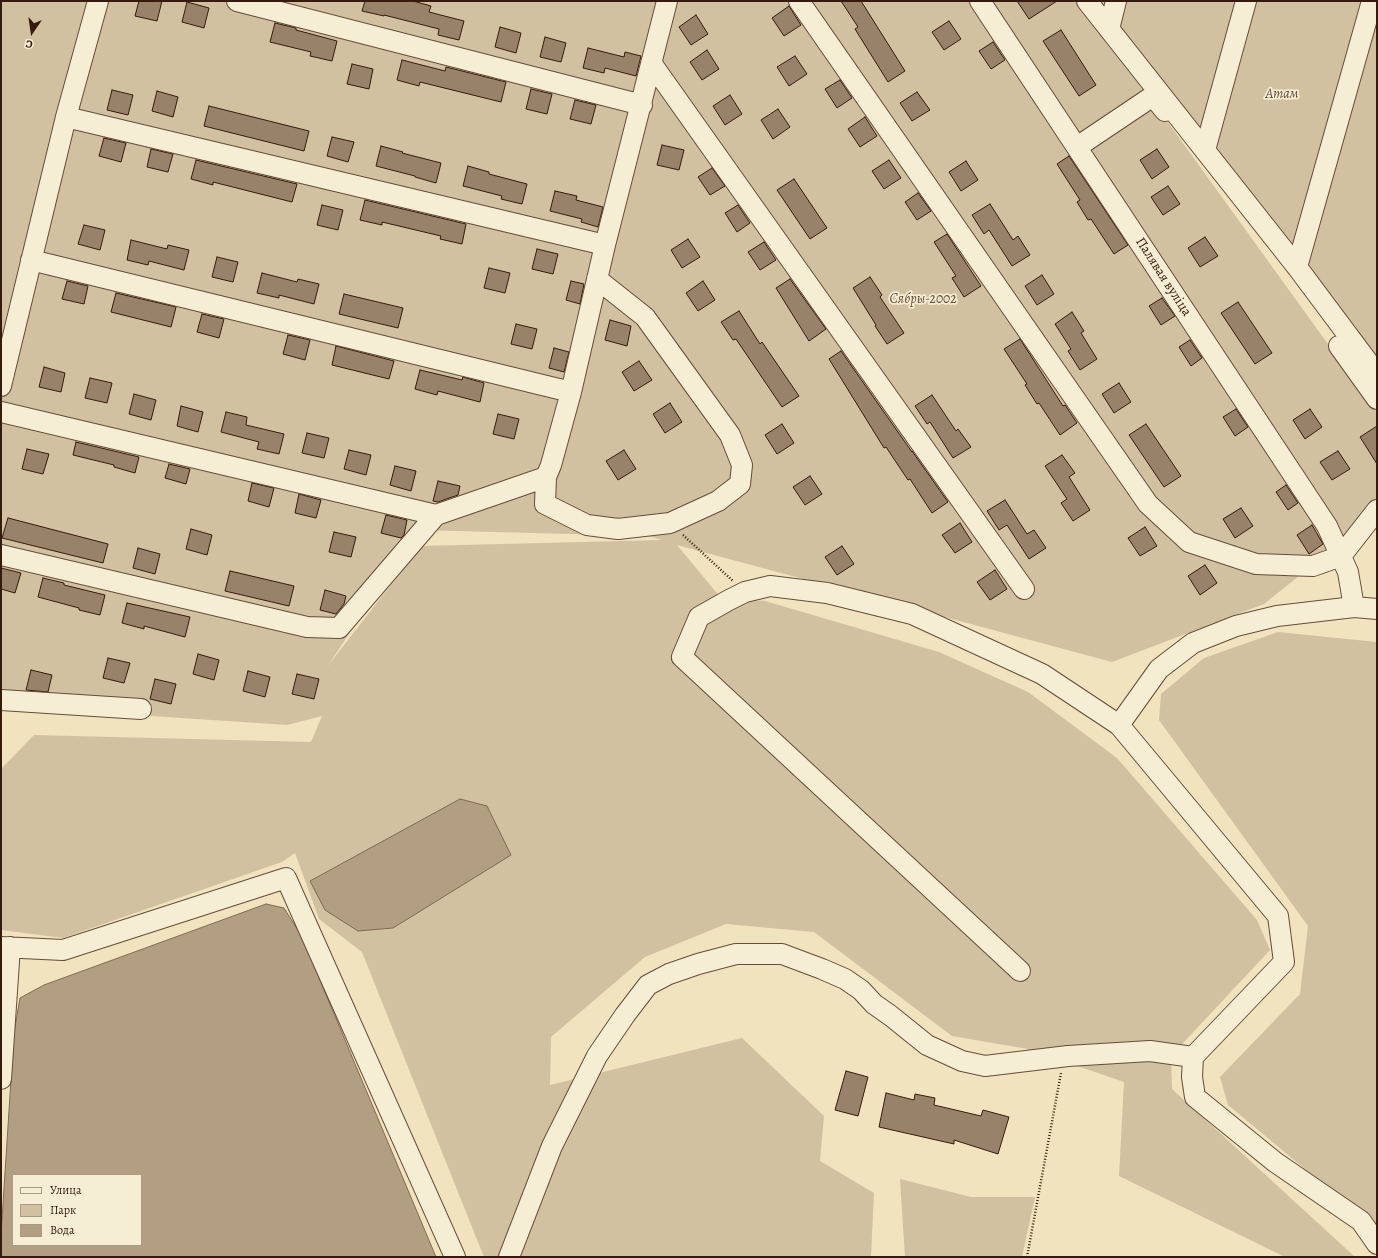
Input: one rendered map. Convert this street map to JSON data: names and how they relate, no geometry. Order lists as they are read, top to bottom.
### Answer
{
  "streets": {
    "street": ["Палявая вуліца"]
  },
  "parks": ["Атам", "Сябры-2002"],
  "legend": ["Улица", "Парк", "Вода"],
  "north": "bottom"
}
